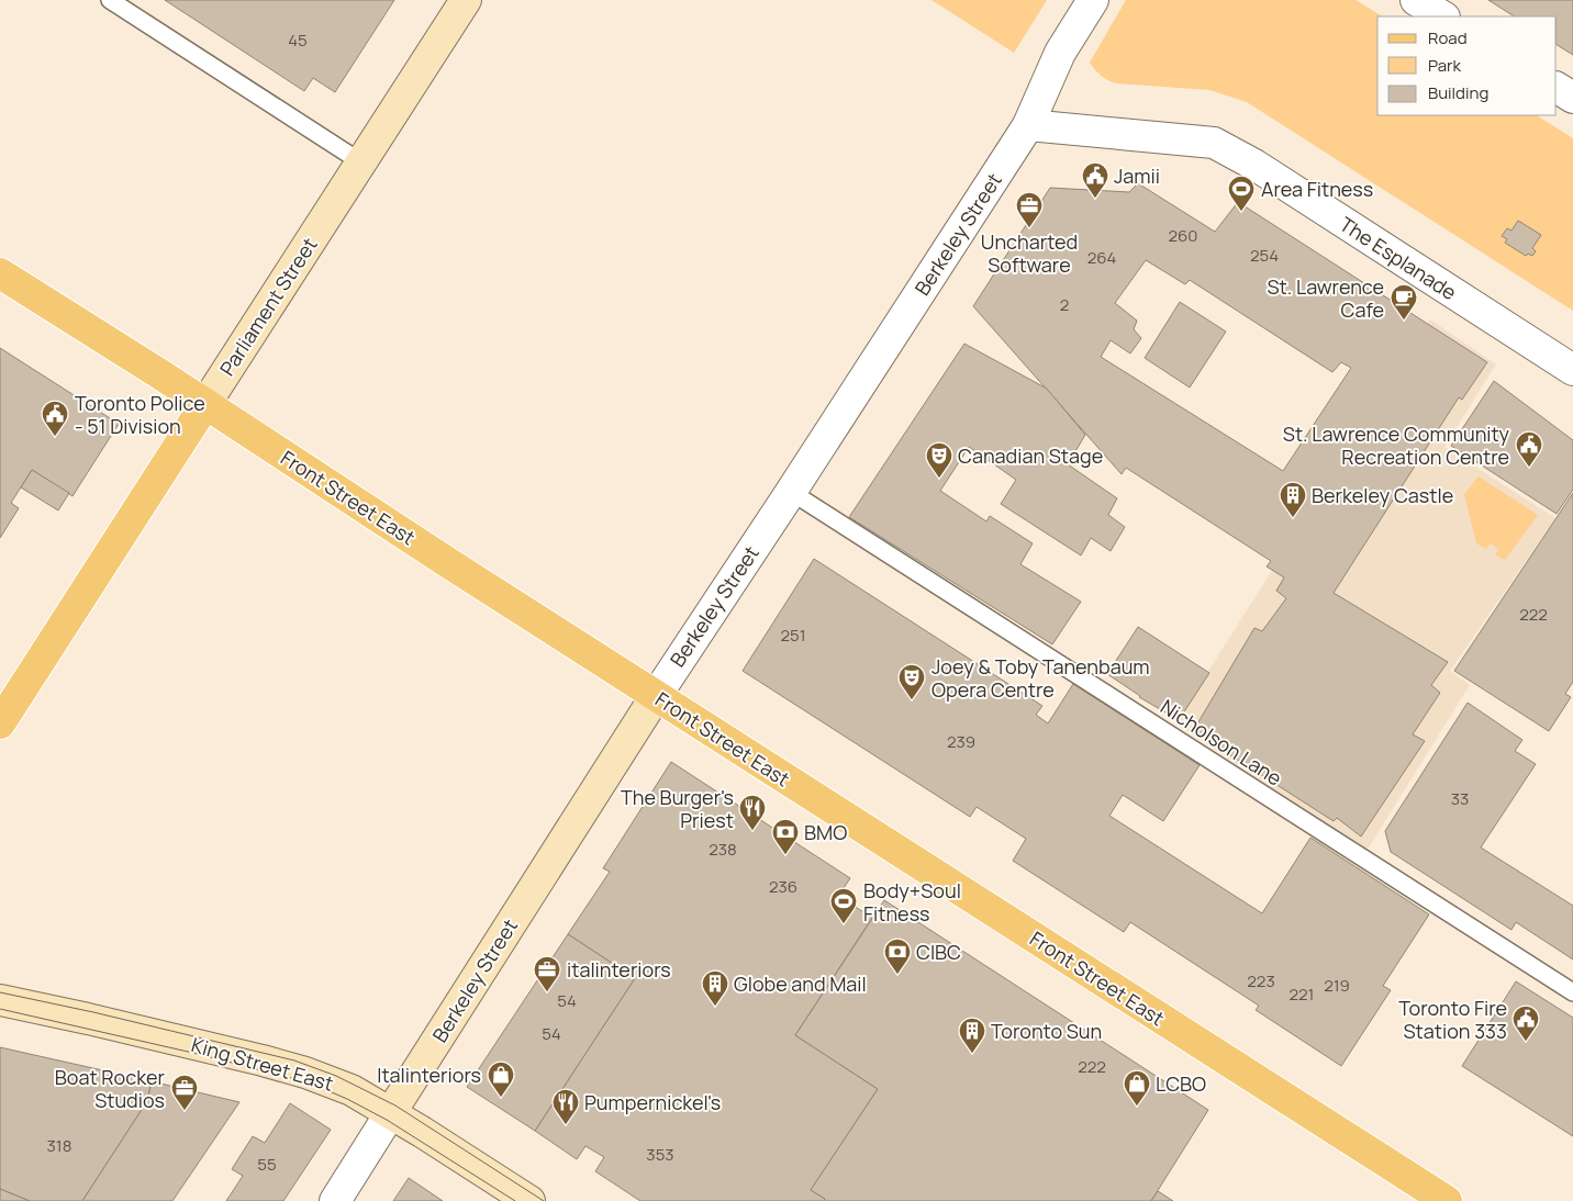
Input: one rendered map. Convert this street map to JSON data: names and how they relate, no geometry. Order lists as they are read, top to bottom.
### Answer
{
  "streets": {
    "main road": [
      "Berkeley Street",
      "Parliament Street",
      "Front Street East",
      "King Street East"
    ],
    "street": ["The Esplanade"],
    "lane": ["Nicholson Lane"]
  },
  "crossings": [
    ["Berkeley Street", "The Esplanade"],
    ["Berkeley Street", "Front Street East"],
    ["Berkeley Street", "Nicholson Lane"],
    ["Berkeley Street", "King Street East"],
    ["Parliament Street", "Front Street East"]
  ],
  "places": {
    "public building": [
      "Jamii",
      "Toronto Police - 51 Division",
      "St. Lawrence Community Recreation Centre",
      "Toronto Fire Station 333"
    ],
    "sports": ["Area Fitness", "Body+Soul Fitness"],
    "office": ["Uncharted Software", "italinteriors", "Boat Rocker Studios"],
    "cafe": ["St. Lawrence Cafe"],
    "theatre": ["Canadian Stage", "Joey & Toby Tanenbaum Opera Centre"],
    "building": ["Berkeley Castle", "Globe and Mail", "Toronto Sun"],
    "restaurant": ["The Burger's Priest", "Pumpernickel's"],
    "bank": ["BMO", "CIBC"],
    "shop": ["Italinteriors", "LCBO"]
  },
  "house_numbers": [
    "45",
    "260",
    "254",
    "264",
    "2",
    "222",
    "251",
    "239",
    "33",
    "238",
    "236",
    "223",
    "219",
    "221",
    "54",
    "54",
    "222",
    "318",
    "353",
    "55"
  ],
  "legend": ["Road", "Park", "Building"]
}
